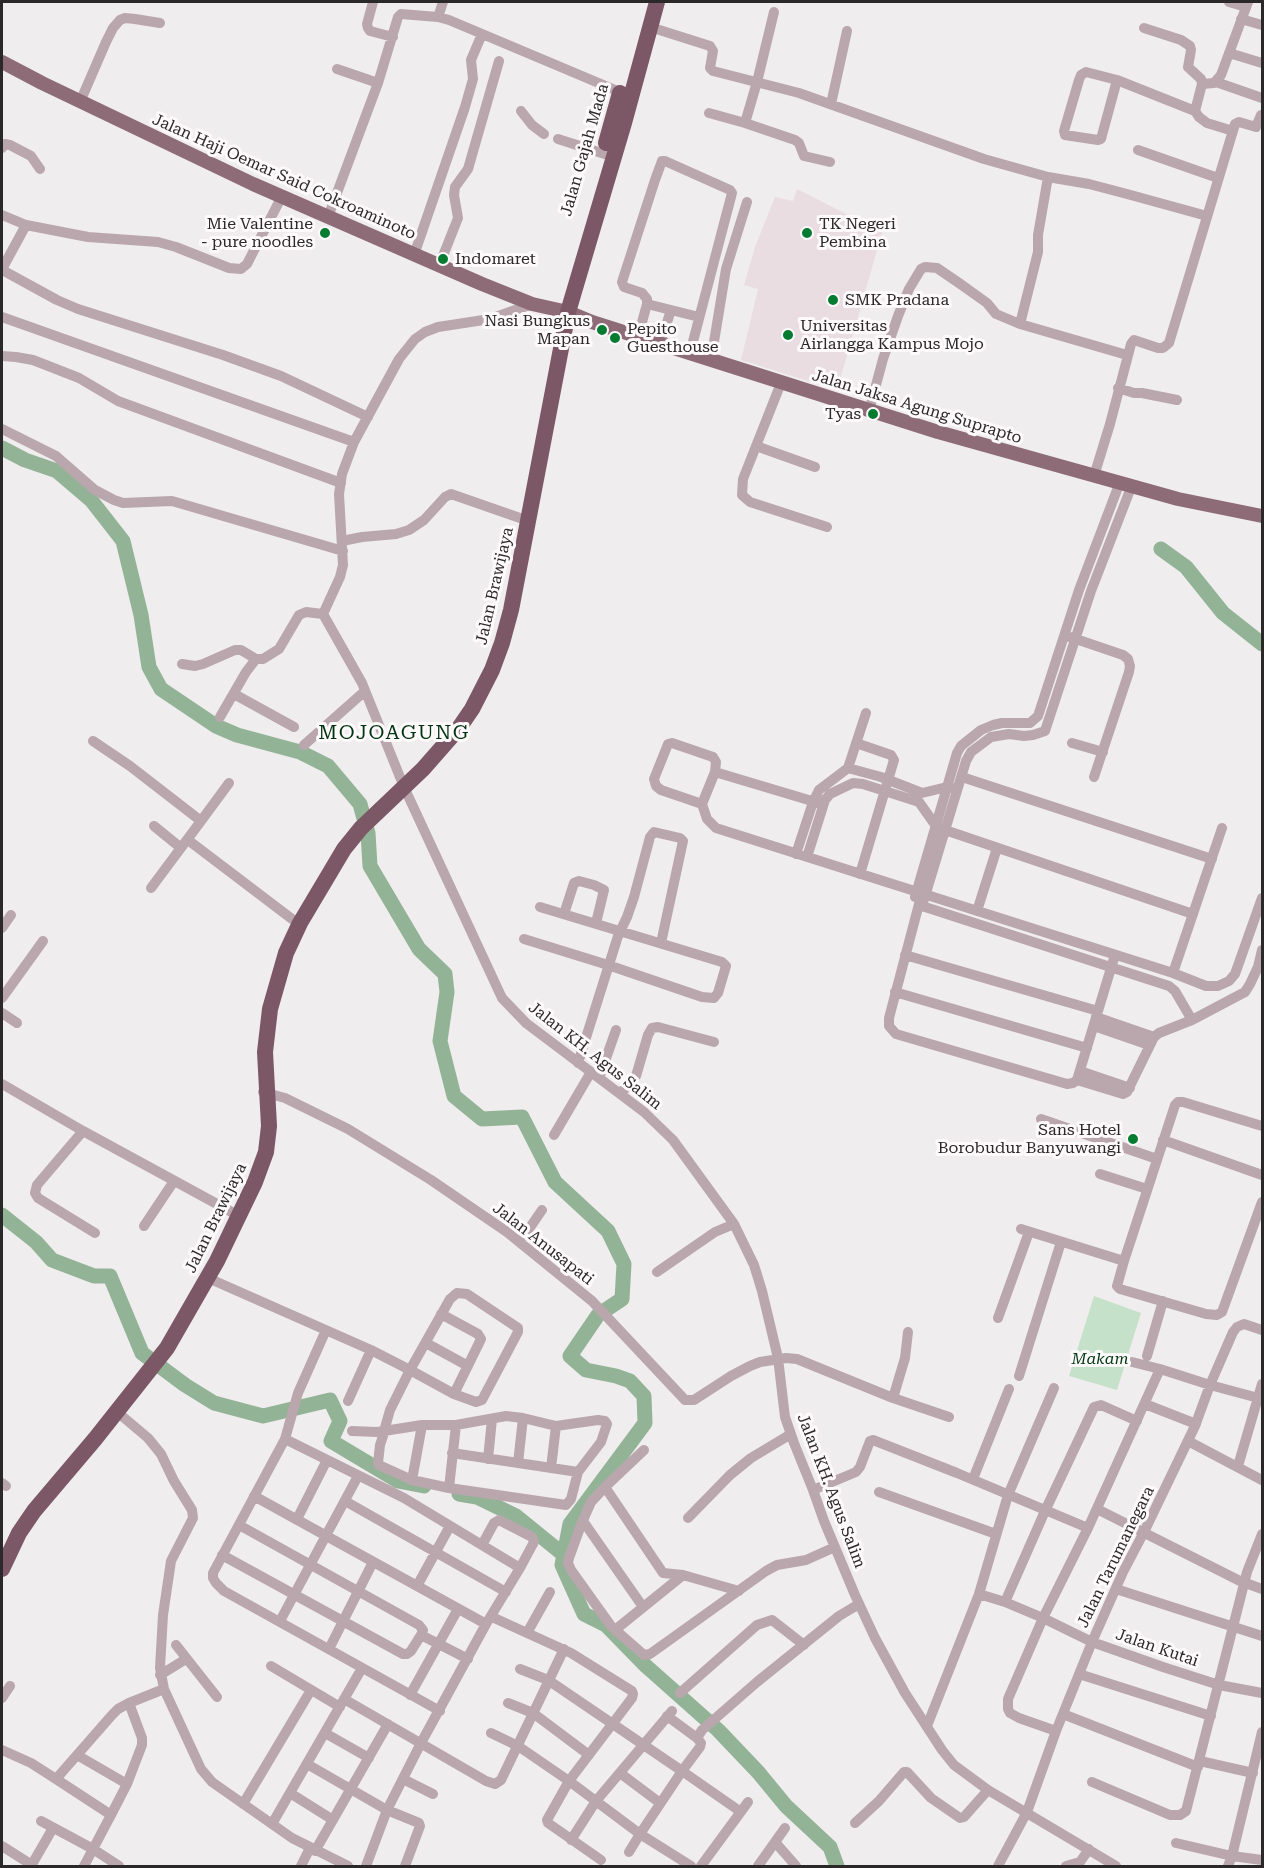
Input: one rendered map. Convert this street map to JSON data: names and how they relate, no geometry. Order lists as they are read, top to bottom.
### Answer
{
  "streets": {
    "highway": ["Jalan Gajah Mada", "Jalan Brawijaya"],
    "main road": ["Jalan Haji Oemar Said Cokroaminoto", "Jalan Jaksa Agung Suprapto"],
    "street": [
      "Jalan KH. Agus Salim",
      "Jalan Anusapati",
      "Jalan Tarumanegara",
      "Jalan Kutai"
    ]
  },
  "crossings": [
    ["Jalan Gajah Mada", "Jalan Haji Oemar Said Cokroaminoto"],
    ["Jalan Gajah Mada", "Jalan Jaksa Agung Suprapto"],
    ["Jalan Gajah Mada", "Jalan Brawijaya"],
    ["Jalan Haji Oemar Said Cokroaminoto", "Jalan Jaksa Agung Suprapto"],
    ["Jalan Haji Oemar Said Cokroaminoto", "Jalan Brawijaya"],
    ["Jalan Jaksa Agung Suprapto", "Jalan Brawijaya"],
    ["Jalan Brawijaya", "Jalan KH. Agus Salim"],
    ["Jalan Brawijaya", "Jalan Anusapati"],
    ["Jalan KH. Agus Salim", "Jalan Anusapati"],
    ["Jalan KH. Agus Salim", "Jalan Tarumanegara"],
    ["Jalan Tarumanegara", "Jalan Kutai"]
  ],
  "districts": ["MOJOAGUNG"],
  "parks": ["Makam"],
  "places": [
    "Mie Valentine - pure noodles",
    "TK Negeri Pembina",
    "Indomaret",
    "SMK Pradana",
    "Nasi Bungkus Mapan",
    "Universitas Airlangga Kampus Mojo",
    "Pepito Guesthouse",
    "Tyas",
    "Sans Hotel Borobudur Banyuwangi"
  ]
}
